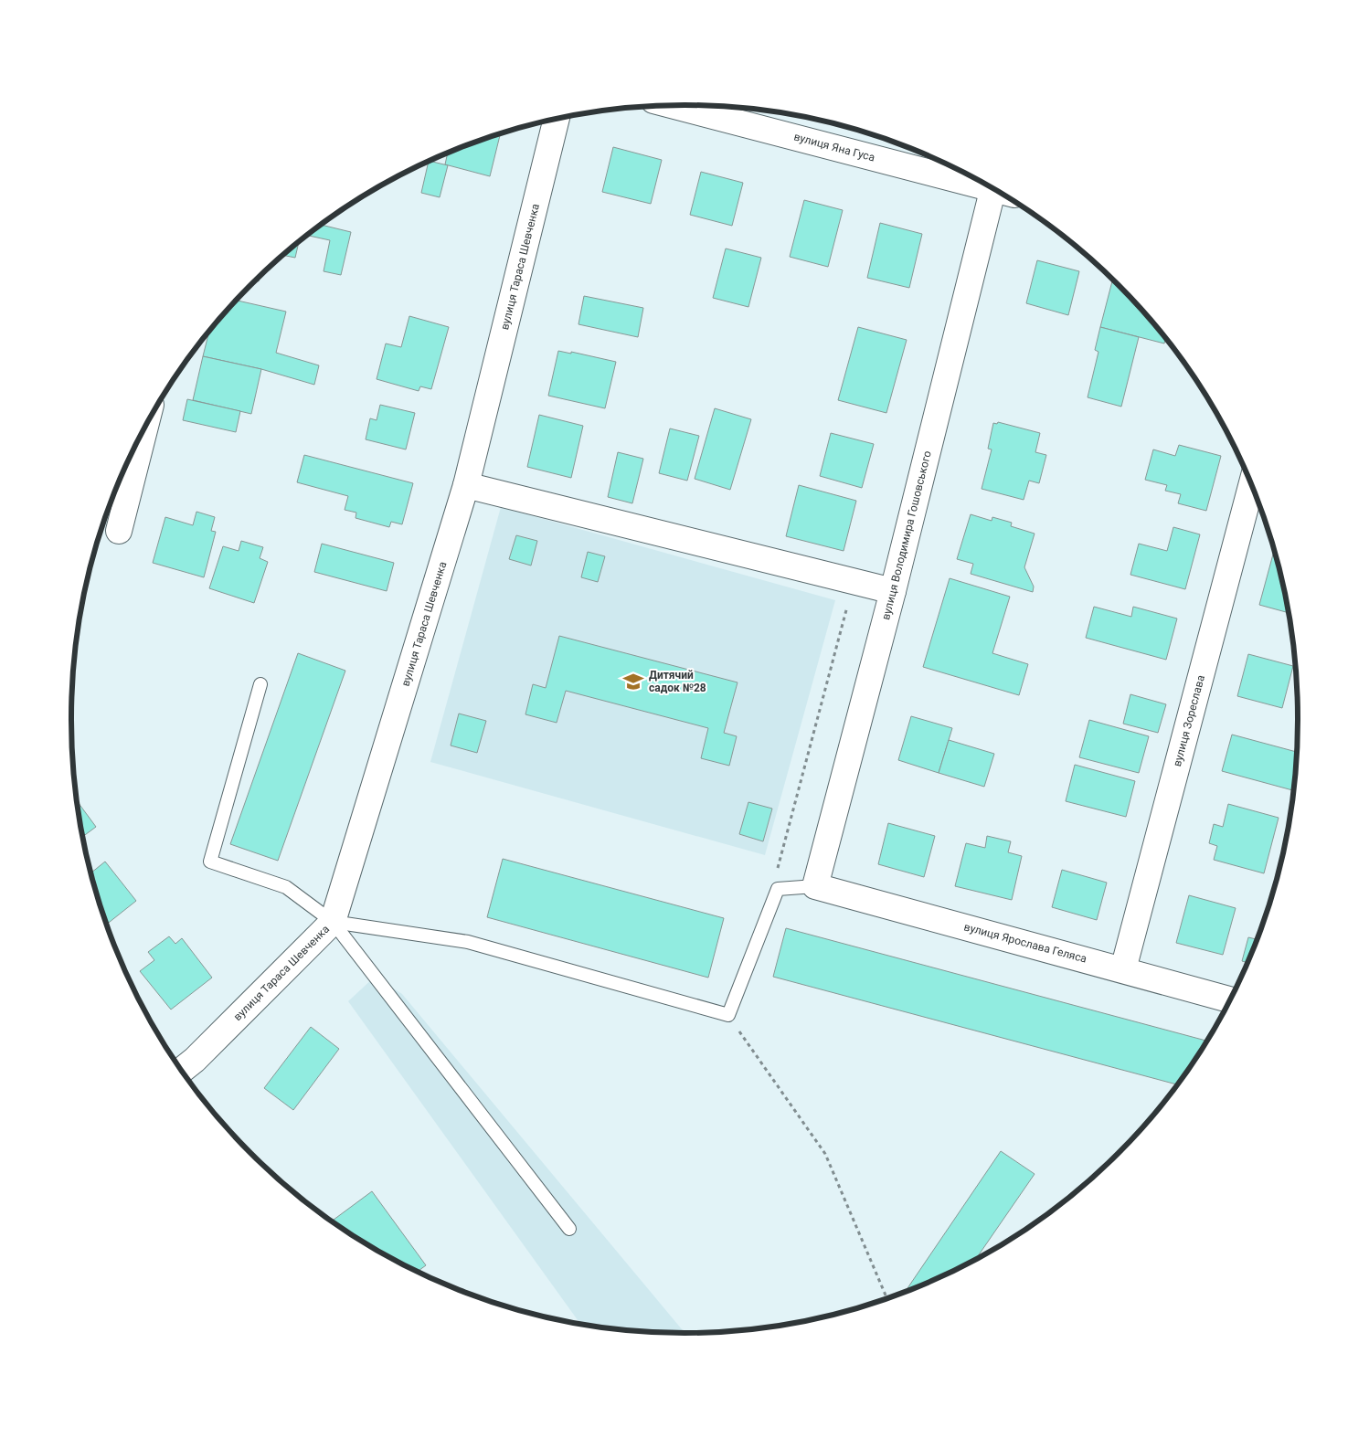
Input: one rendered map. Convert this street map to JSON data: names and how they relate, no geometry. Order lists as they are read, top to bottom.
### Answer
{
  "streets": {
    "street": [
      "вулиця Яна Гуса",
      "вулиця Тараса Шевченка",
      "вулиця Володимира Гошовського",
      "вулиця Зореслава",
      "вулиця Ярослава Геляса"
    ]
  },
  "crossings": [
    ["вулиця Володимира Гошовського", "вулиця Ярослава Геляса"],
    ["вулиця Зореслава", "вулиця Ярослава Геляса"]
  ],
  "places": {
    "school or university": ["Дитячий садок №28"]
  }
}
